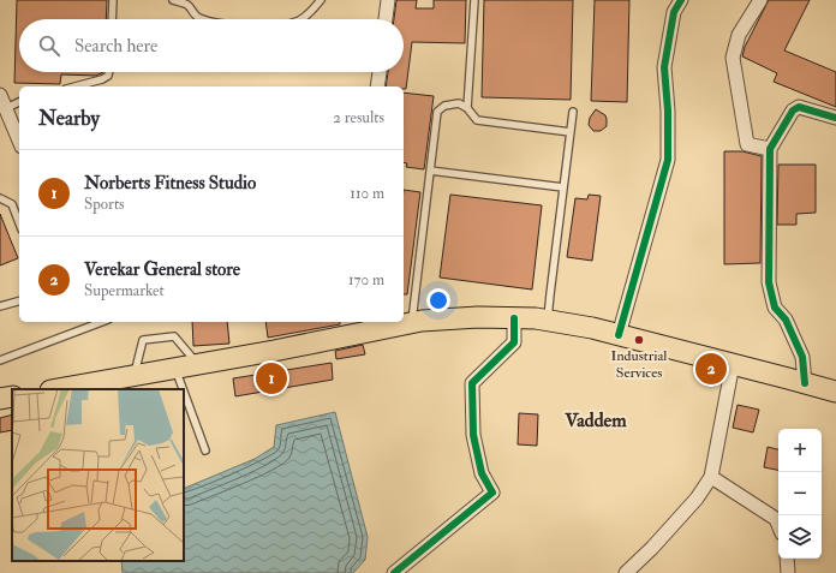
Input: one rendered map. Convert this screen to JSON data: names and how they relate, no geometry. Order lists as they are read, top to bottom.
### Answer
{
  "districts": ["Vaddem"],
  "places": ["Industrial Services"],
  "page": {
    "search": "Search here",
    "heading": ["Nearby", "2 results"],
    "list": [
      {
        "mark": "1",
        "name": "Norberts Fitness Studio",
        "note": "Sports",
        "value": "110 m"
      },
      {
        "mark": "2",
        "name": "Verekar General store",
        "note": "Supermarket",
        "value": "170 m"
      }
    ],
    "pins": ["2", "1"],
    "map_buttons": ["+", "−"]
  }
}
